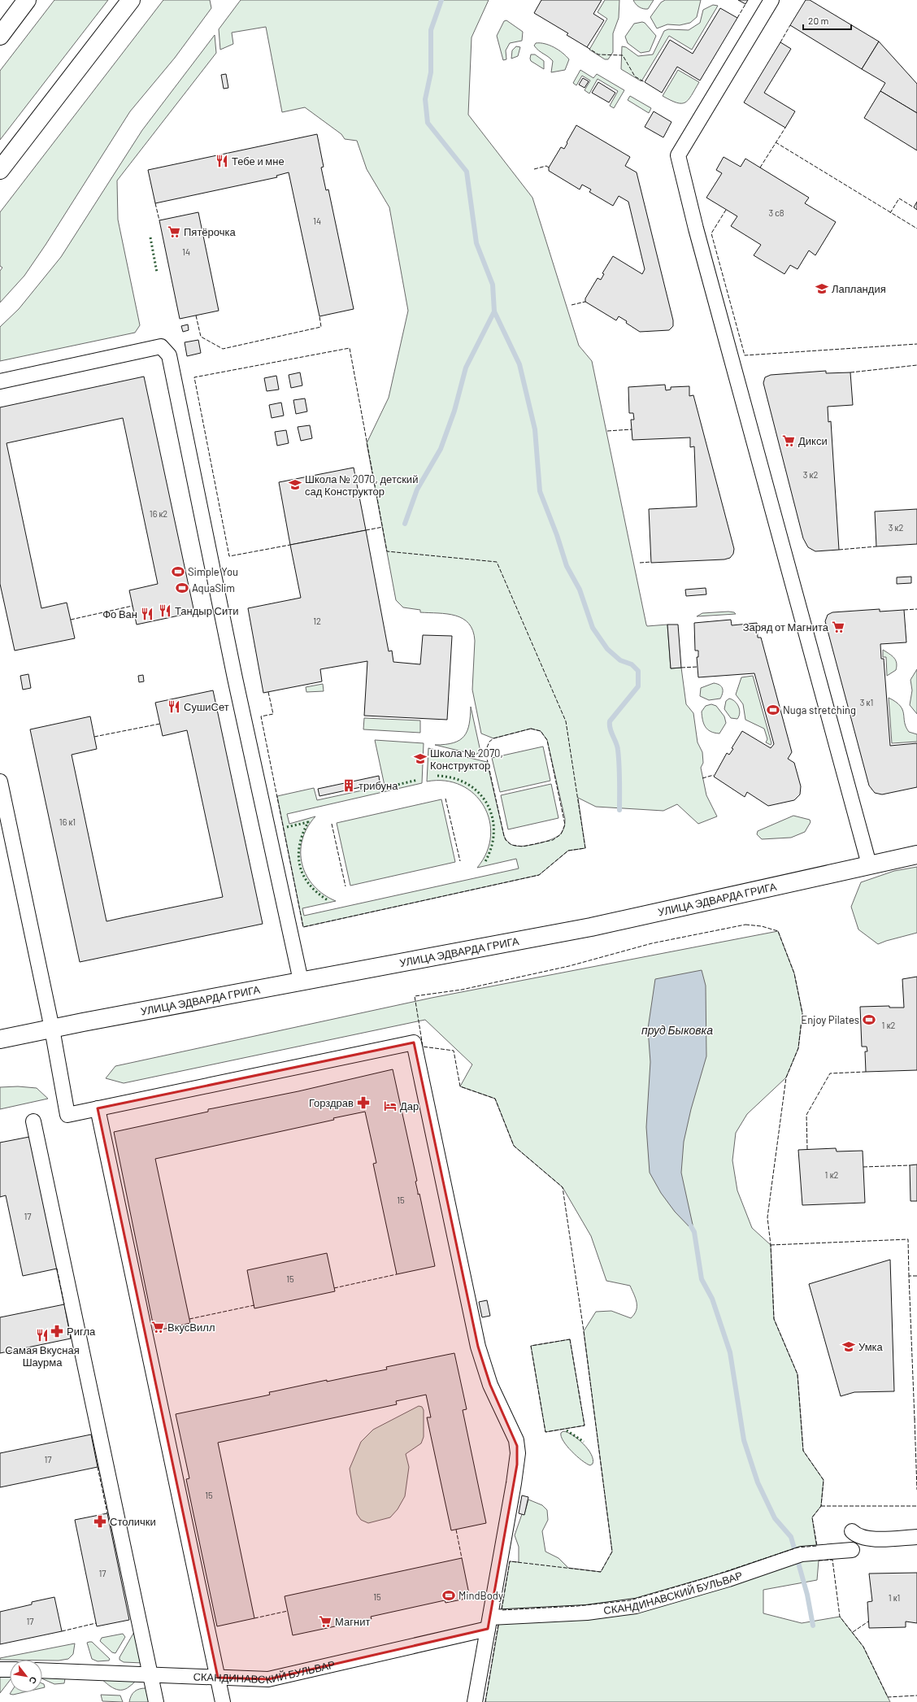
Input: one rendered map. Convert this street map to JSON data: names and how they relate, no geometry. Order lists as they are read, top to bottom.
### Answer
{
  "streets": {
    "street": ["УЛИЦА ЭДВАРДА ГРИГА", "СКАНДИНАВСКИЙ БУЛЬВАР"]
  },
  "water": ["пруд Быковка"],
  "places": {
    "restaurant": [
      "Тебе и мне",
      "Тандыр Сити",
      "Фо Ван",
      "СушиСет",
      "Самая Вкусная Шаурма"
    ],
    "supermarket": [
      "Пятёрочка",
      "Дикси",
      "Заряд от Магнита",
      "ВкусВилл",
      "Магнит"
    ],
    "school or university": [
      "Лапландия",
      "Школа № 2070, детский сад Конструктор",
      "Школа № 2070, Конструктор",
      "Умка"
    ],
    "sports": [
      "Simple You",
      "AquaSlim",
      "Nuga stretching",
      "Enjoy Pilates",
      "MindBody"
    ],
    "building": ["трибуна"],
    "pharmacy": ["Горздрав", "Ригла", "Столички"],
    "hotel": ["Дар"]
  },
  "house_numbers": [
    "3 с8",
    "14",
    "14",
    "3 к2",
    "16 к2",
    "3 к2",
    "12",
    "3 к1",
    "16 к1",
    "1 к2",
    "1 к2",
    "15",
    "17",
    "15",
    "17",
    "15",
    "17",
    "15",
    "1 к1",
    "17"
  ],
  "scale_bar": "20 m",
  "north": "bottom right"
}
